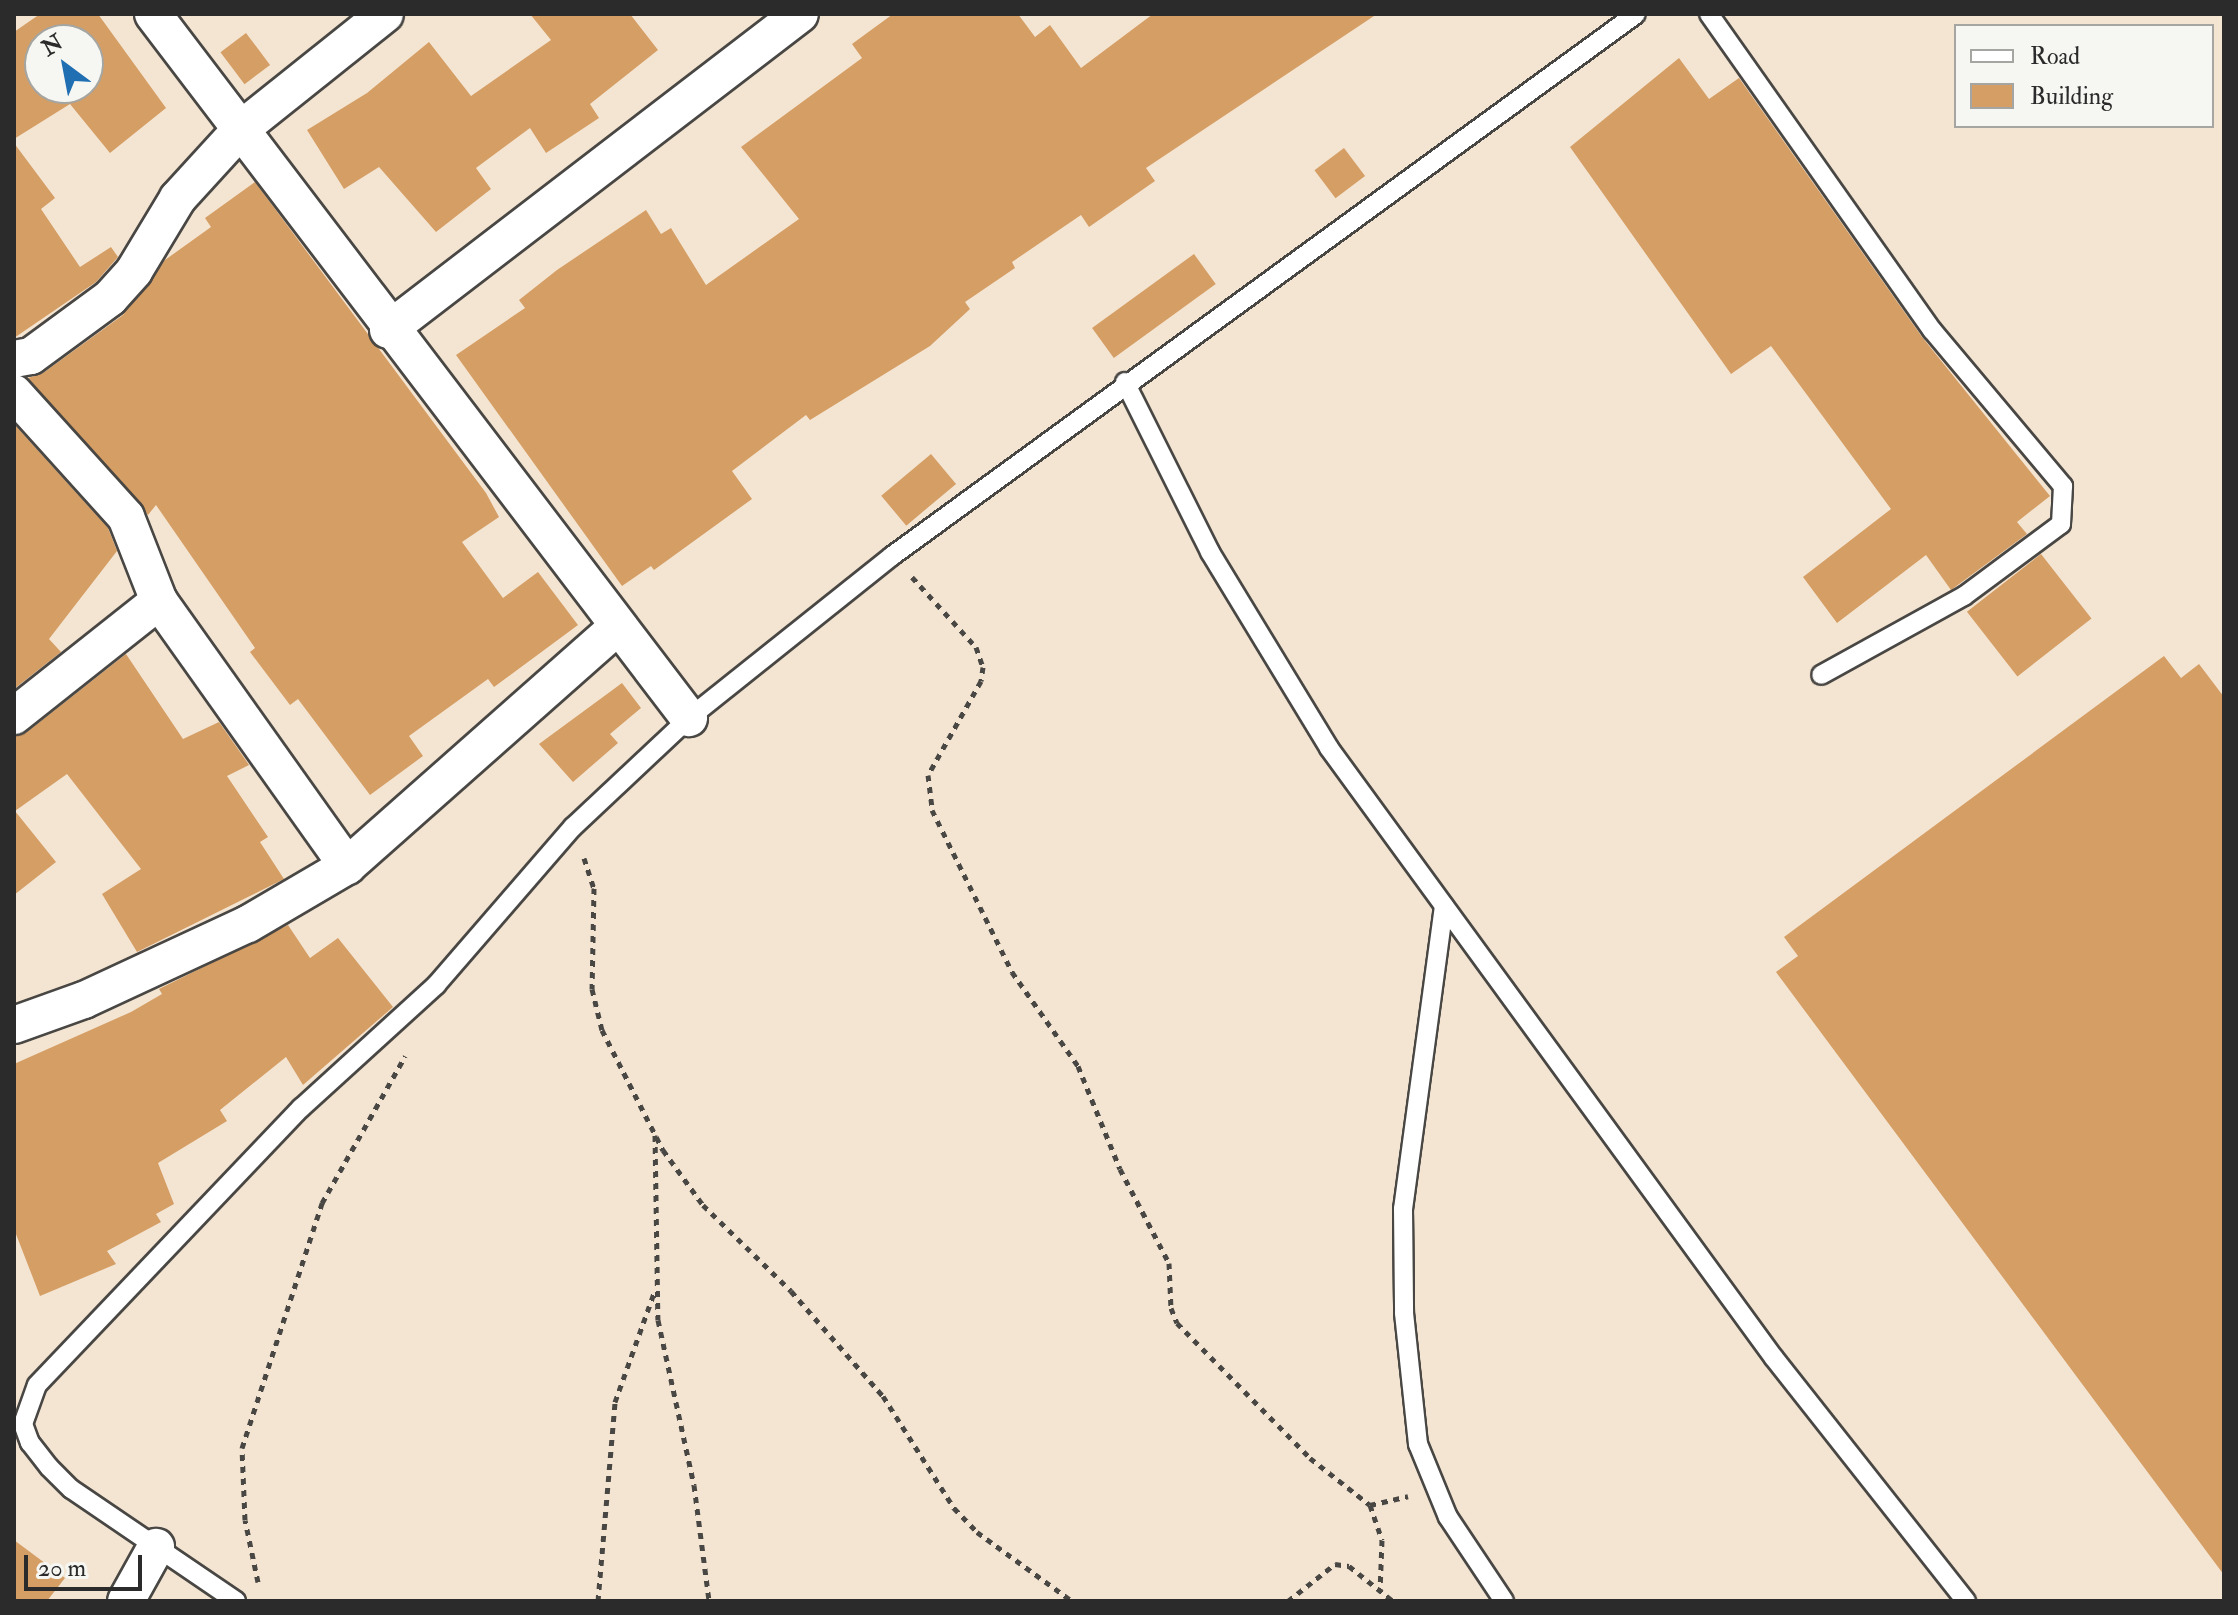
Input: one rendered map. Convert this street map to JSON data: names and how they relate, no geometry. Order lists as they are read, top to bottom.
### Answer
{
  "legend": ["Road", "Building"],
  "scale_bar": "20 m",
  "north": "top left"
}
